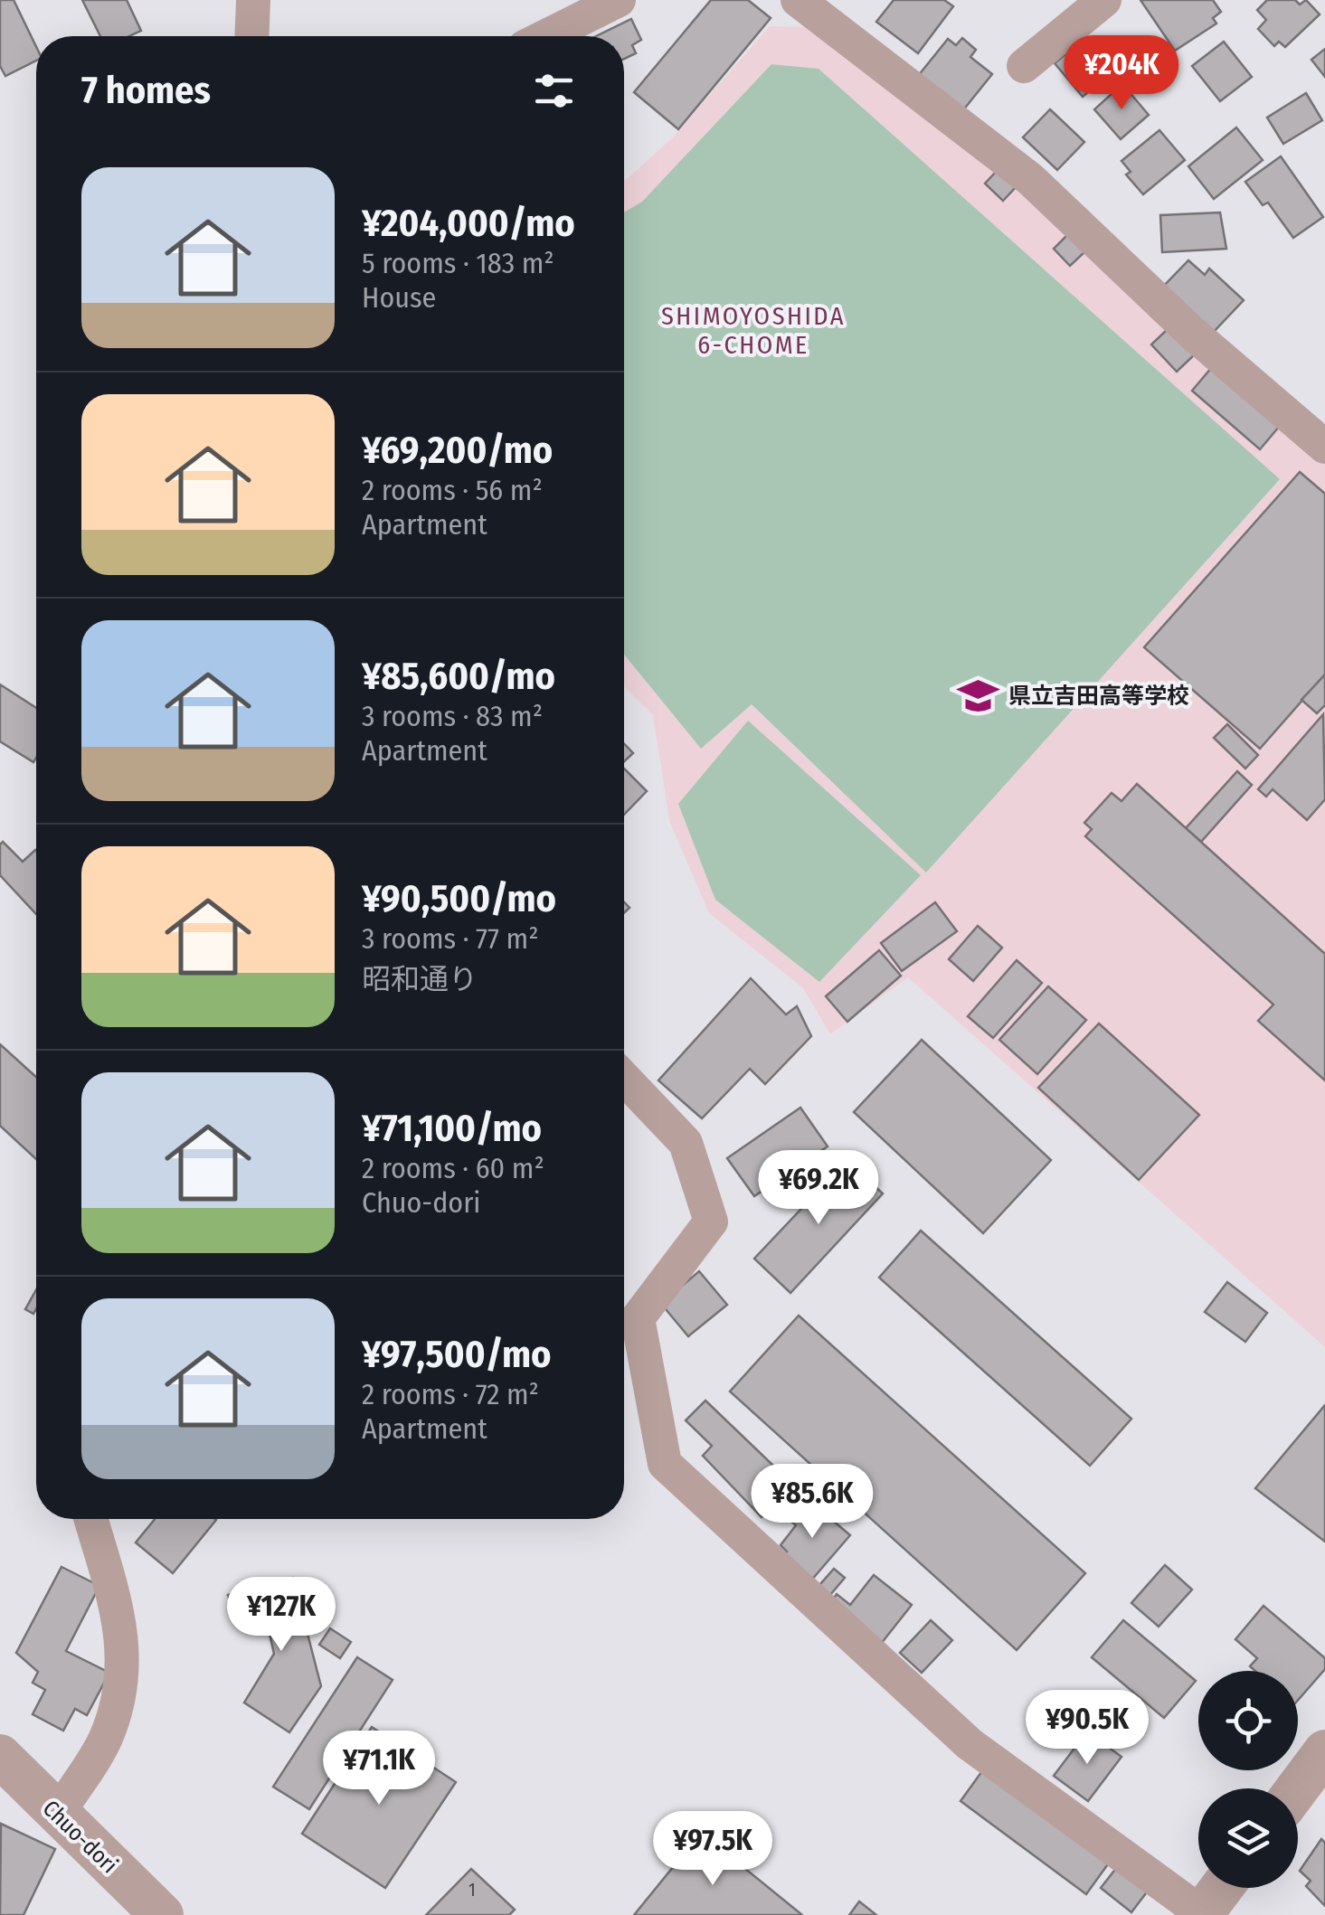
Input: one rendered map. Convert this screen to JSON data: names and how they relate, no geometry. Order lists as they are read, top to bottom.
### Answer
{
  "streets": {
    "street": ["Chuo-dori"]
  },
  "districts": ["SHIMOYOSHIDA 6-CHOME"],
  "places": {
    "school or university": ["県立吉田高等学校"]
  },
  "house_numbers": ["1"],
  "page": {
    "price": [
      "¥204K",
      "¥69.2K",
      "¥85.6K",
      "¥127K",
      "¥90.5K",
      "¥71.1K",
      "¥97.5K"
    ],
    "heading": "7 homes",
    "list": [
      {
        "name": "¥204,000/mo",
        "note": "5 rooms · 183 m² · House"
      },
      {
        "name": "¥69,200/mo",
        "note": "2 rooms · 56 m² · Apartment"
      },
      {
        "name": "¥85,600/mo",
        "note": "3 rooms · 83 m² · Apartment"
      },
      {
        "name": "¥90,500/mo",
        "note": "3 rooms · 77 m² · 昭和通り"
      },
      {
        "name": "¥71,100/mo",
        "note": "2 rooms · 60 m² · Chuo-dori"
      },
      {
        "name": "¥97,500/mo",
        "note": "2 rooms · 72 m² · Apartment"
      }
    ]
  }
}
